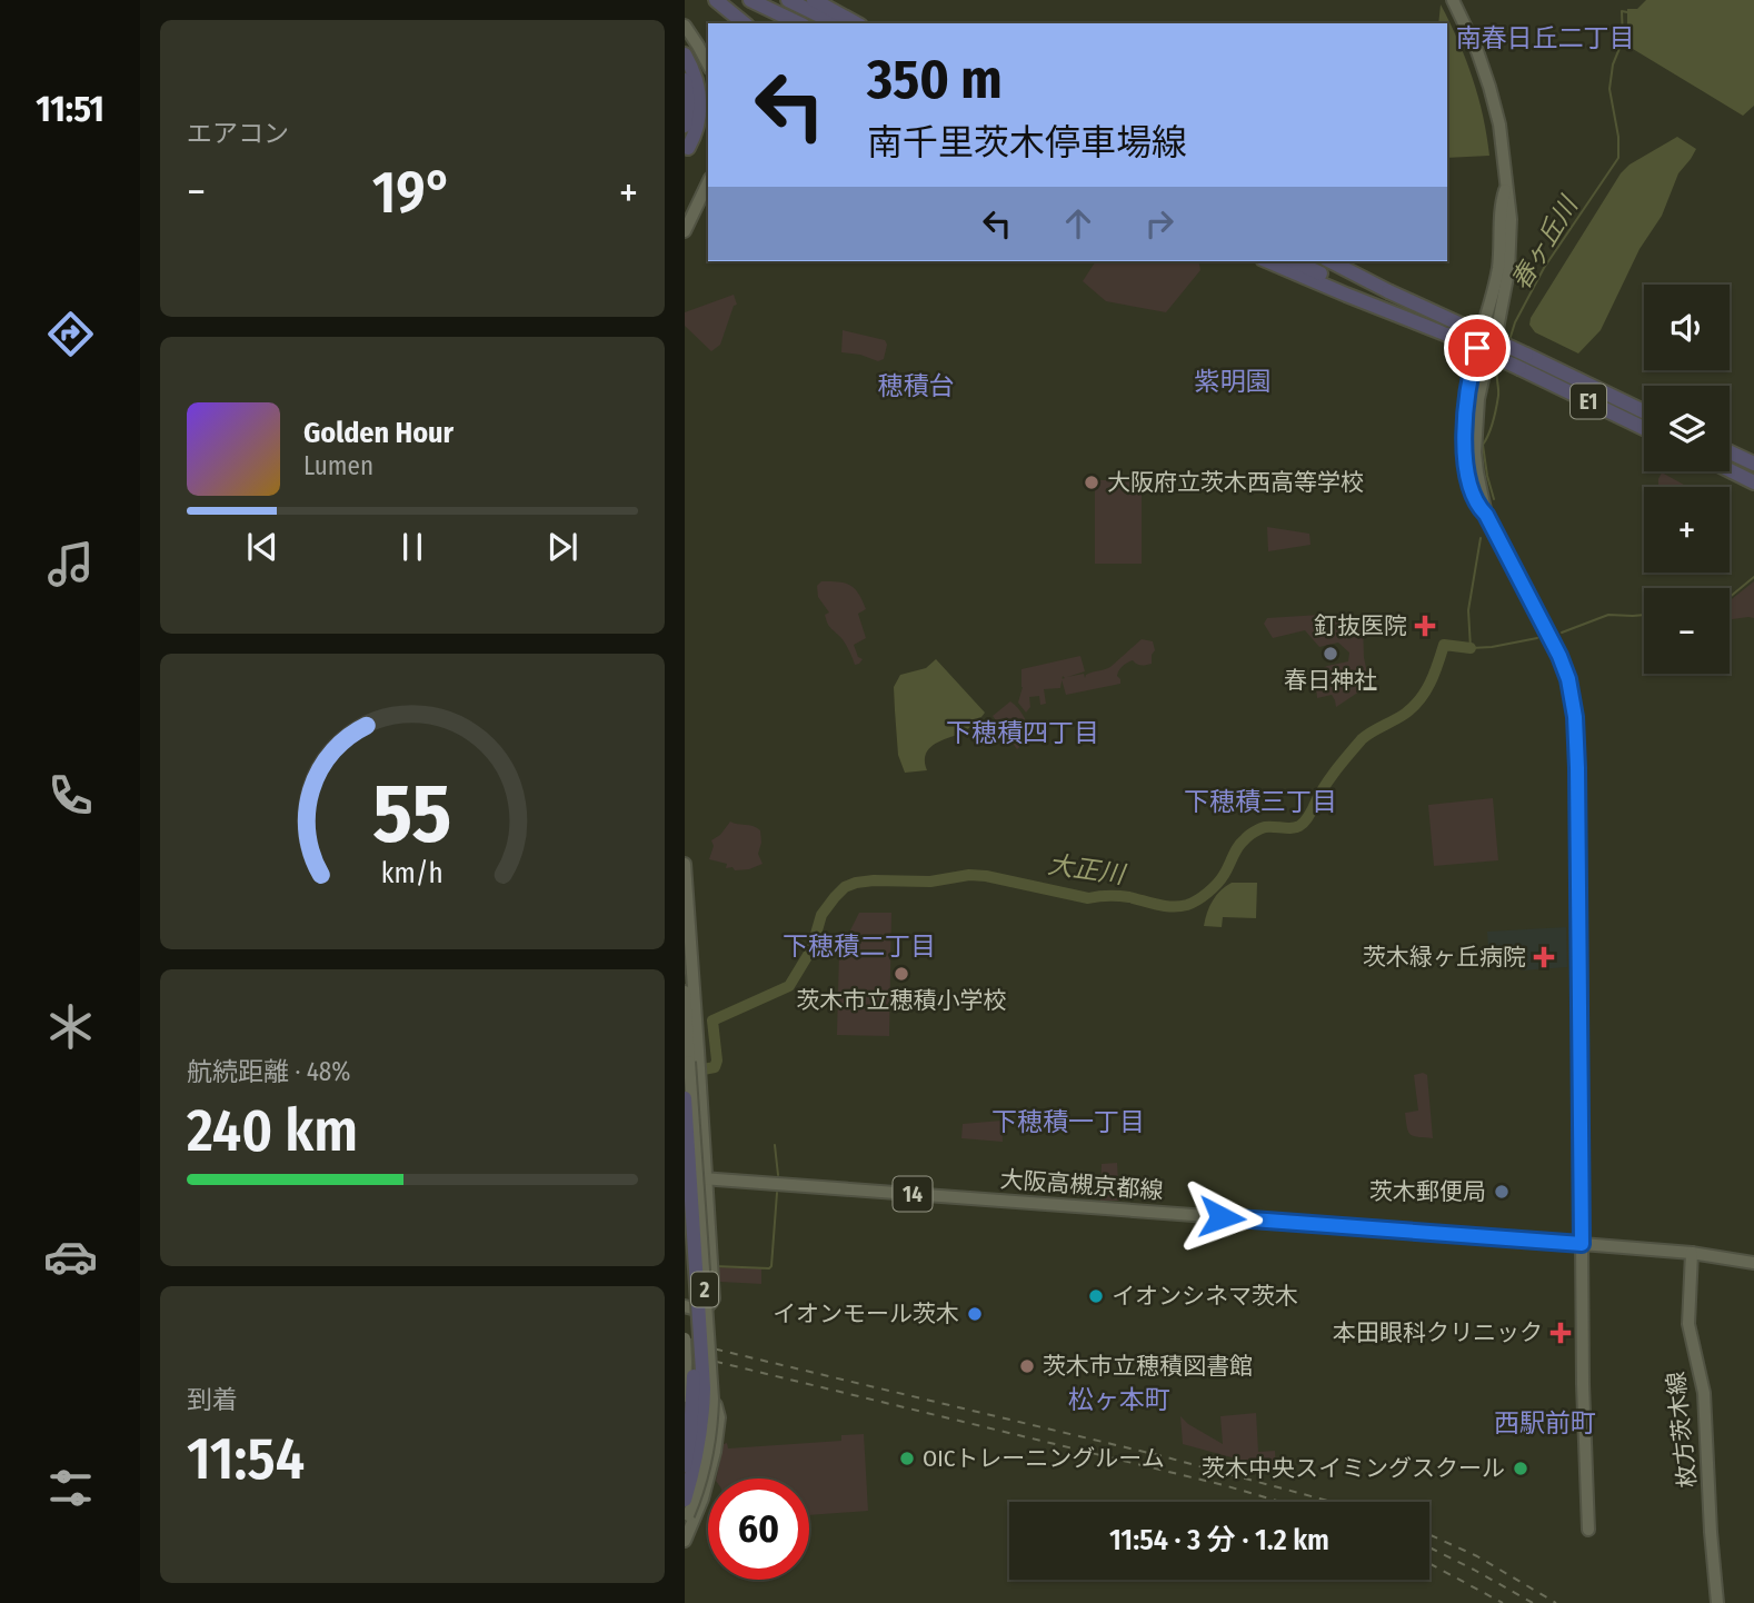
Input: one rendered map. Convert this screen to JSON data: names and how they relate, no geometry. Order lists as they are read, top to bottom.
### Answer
{
  "streets": {
    "highway": ["E1"],
    "main road": [
      "大阪高槻京都線",
      "14",
      "2",
      "枚方茨木線"
    ]
  },
  "crossings": [
    ["大阪高槻京都線", "枚方茨木線"]
  ],
  "districts": [
    "南春日丘二丁目",
    "紫明園",
    "穂積台",
    "下穂積四丁目",
    "下穂積三丁目",
    "下穂積二丁目",
    "下穂積一丁目",
    "松ヶ本町",
    "西駅前町"
  ],
  "water": ["春ヶ丘川", "大正川"],
  "places": {
    "other": [
      "大阪府立茨木西高等学校",
      "春日神社",
      "茨木市立穂積小学校",
      "茨木郵便局",
      "イオンシネマ茨木",
      "イオンモール茨木",
      "茨木市立穂積図書館",
      "OICトレーニングルーム",
      "茨木中央スイミングスクール"
    ],
    "health": ["釘抜医院", "茨木緑ヶ丘病院", "本田眼科クリニック"]
  },
  "page": {
    "tabs": "11:51",
    "tile": [
      "エアコン",
      ["航続距離 · 48%", "240 km"],
      ["到着", "11:54"]
    ],
    "turn": ["350 m", "南千里茨木停車場線"],
    "heat": ["−", "19°", "+"],
    "map_buttons": ["+", "−"],
    "song": ["Golden Hour", "Lumen"],
    "limit": "60",
    "trip": "11:54 · 3 分 · 1.2 km",
    "gauge": ["55", "km/h"]
  }
}
